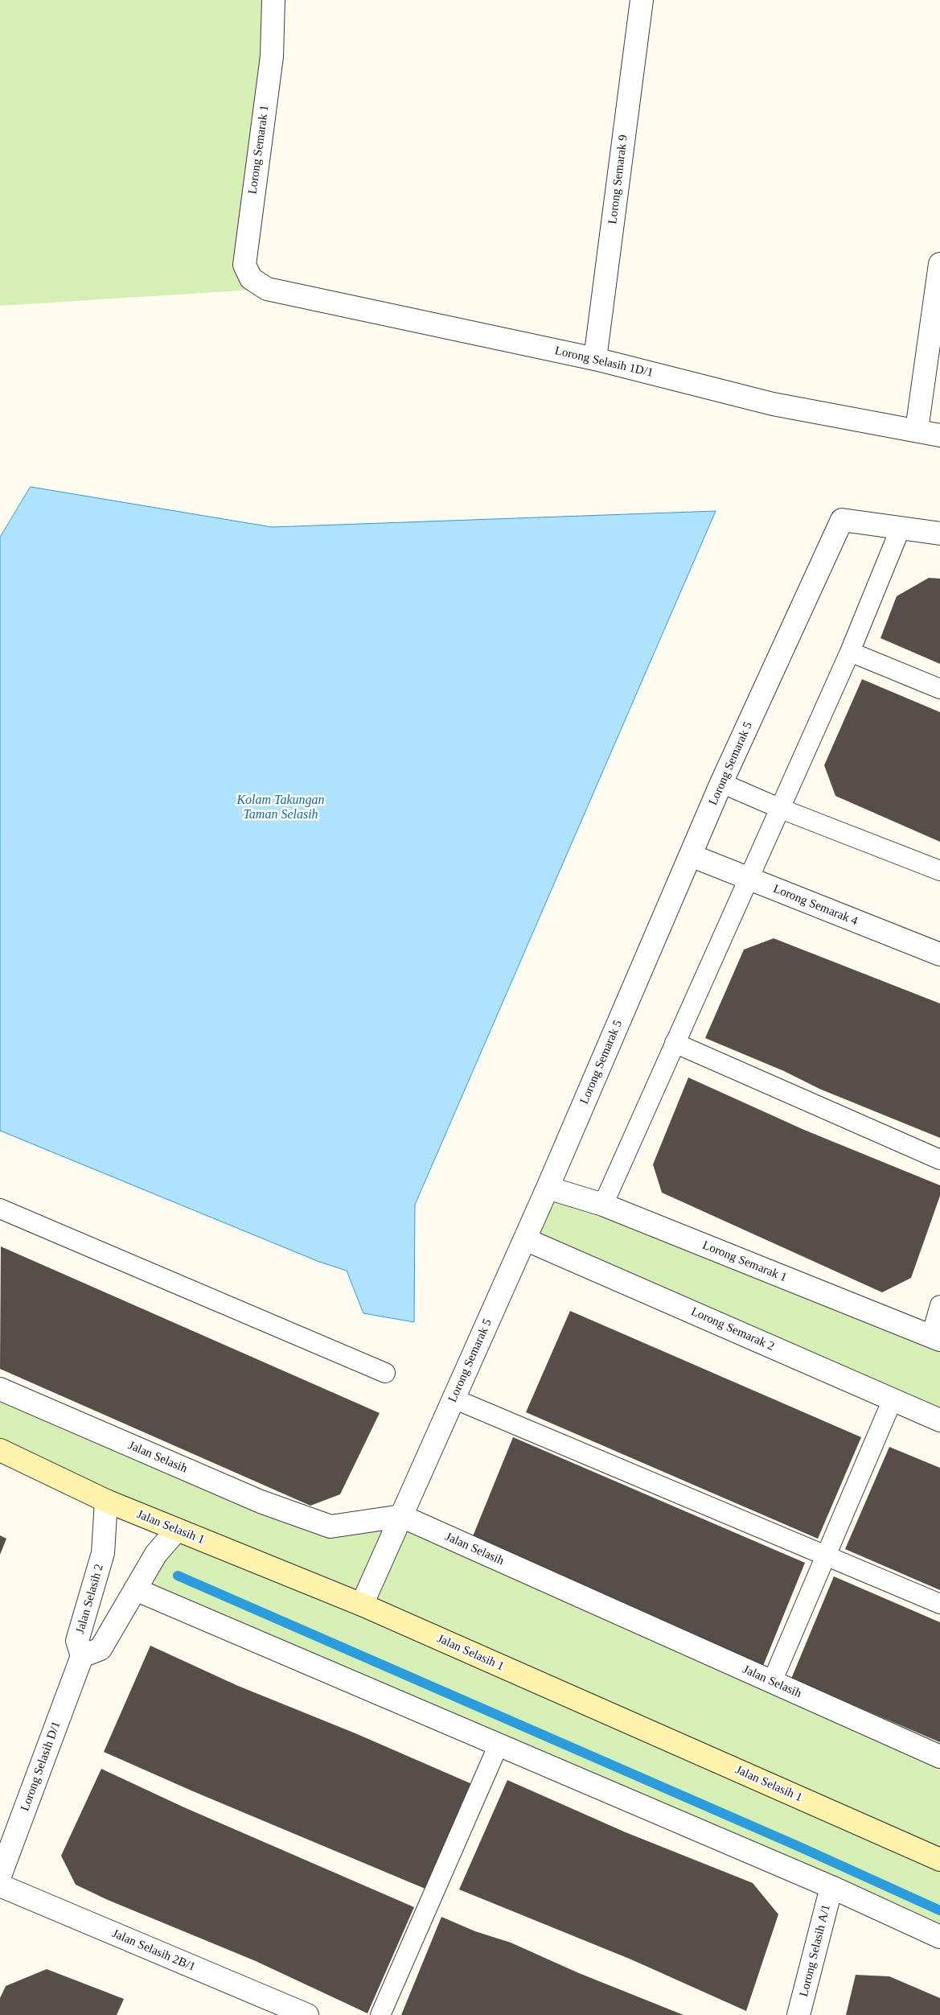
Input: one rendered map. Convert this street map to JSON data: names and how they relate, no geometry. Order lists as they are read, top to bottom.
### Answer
{
  "streets": {
    "street": [
      "Lorong Semarak 1",
      "Lorong Semarak 9",
      "Lorong Selasih 1D/1",
      "Lorong Semarak 5",
      "Lorong Semarak 4",
      "Lorong Semarak 2",
      "Jalan Selasih",
      "Jalan Selasih 1",
      "Jalan Selasih 2",
      "Lorong Selasih D/1",
      "Jalan Selasih 2B/1",
      "Lorong Selasih A/1"
    ]
  },
  "crossings": [
    ["Lorong Semarak 1", "Lorong Selasih 1D/1"],
    ["Lorong Semarak 1", "Lorong Semarak 5"],
    ["Lorong Semarak 9", "Lorong Selasih 1D/1"],
    ["Lorong Semarak 5", "Lorong Semarak 4"],
    ["Lorong Semarak 5", "Lorong Semarak 2"],
    ["Lorong Semarak 5", "Jalan Selasih"],
    ["Lorong Semarak 5", "Jalan Selasih 1"],
    ["Jalan Selasih 1", "Jalan Selasih 2"],
    ["Jalan Selasih 2", "Lorong Selasih D/1"]
  ],
  "water": ["Kolam Takungan Taman Selasih"]
}
